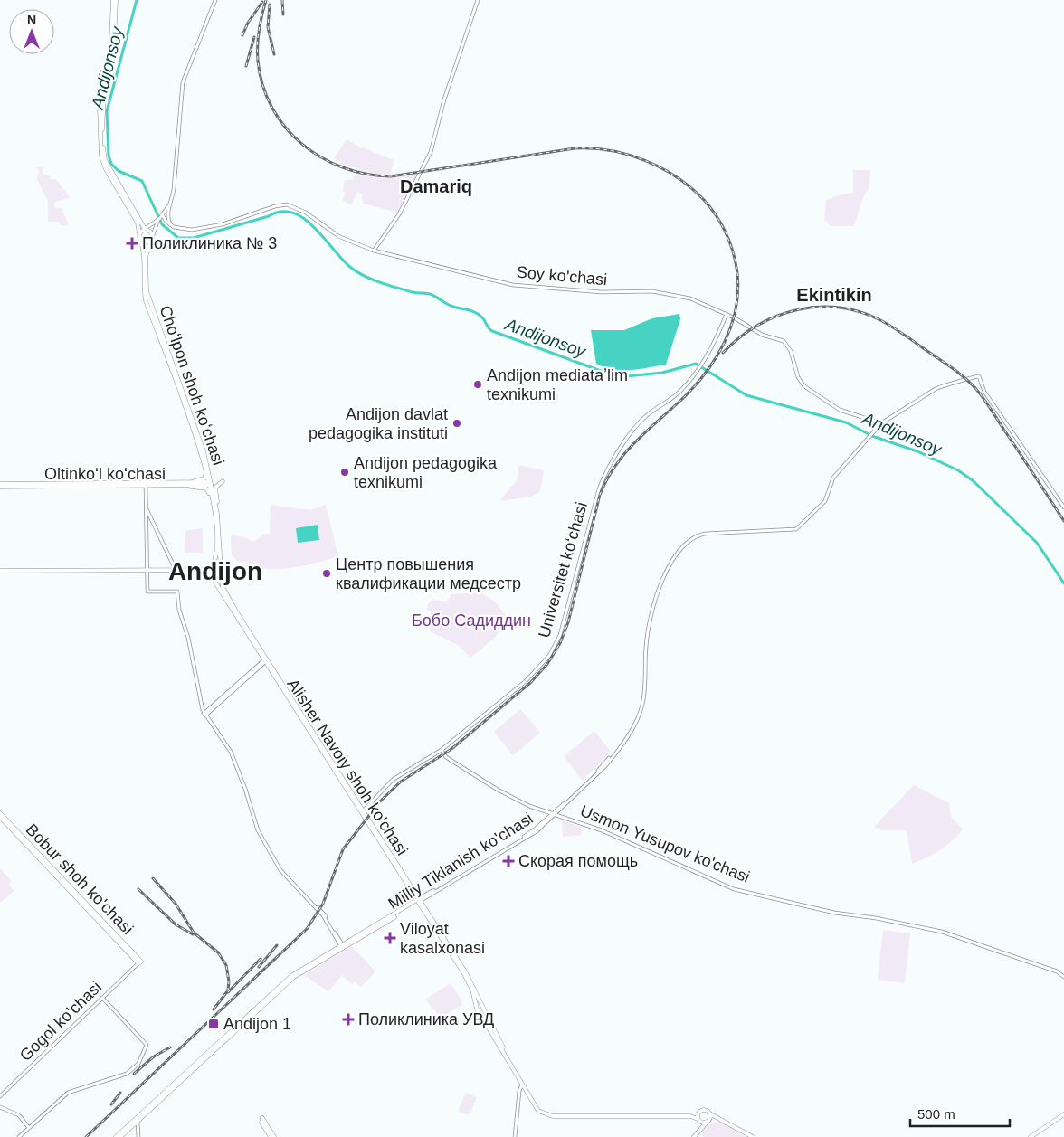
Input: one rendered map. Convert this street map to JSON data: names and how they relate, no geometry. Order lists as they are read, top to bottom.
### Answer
{
  "streets": {
    "main road": [
      "Soy ko'chasi",
      "Choʻlpon shoh koʻchasi",
      "Oltinkoʻl koʻchasi",
      "Universitet kо‘chasi",
      "Alisher Navoiy shoh ko'chasi",
      "Usmon Yusupov ko'chasi",
      "Milliy Tiklanish ko'chasi",
      "Bobur shoh ko'chasi",
      "Gogol ko'chasi"
    ]
  },
  "crossings": [
    ["Soy ko'chasi", "Universitet kо‘chasi"],
    ["Soy ko'chasi", "Milliy Tiklanish ko'chasi"],
    ["Choʻlpon shoh koʻchasi", "Oltinkoʻl koʻchasi"],
    ["Choʻlpon shoh koʻchasi", "Alisher Navoiy shoh ko'chasi"],
    ["Universitet kо‘chasi", "Alisher Navoiy shoh ko'chasi"],
    ["Universitet kо‘chasi", "Usmon Yusupov ko'chasi"],
    ["Alisher Navoiy shoh ko'chasi", "Milliy Tiklanish ko'chasi"],
    ["Usmon Yusupov ko'chasi", "Milliy Tiklanish ko'chasi"],
    ["Bobur shoh ko'chasi", "Gogol ko'chasi"]
  ],
  "districts": ["Damariq", "Ekintikin", "Andijon"],
  "water": ["Andijonsoy"],
  "parks": ["Бобо Садиддин"],
  "places": {
    "health": [
      "Поликлиника № 3",
      "Скорая помощь",
      "Viloyat kasalxonasi",
      "Поликлиника УВД"
    ],
    "other": [
      "Andijon mediataʼlim texnikumi",
      "Andijon davlat pedagogika instituti",
      "Andijon pedagogika texnikumi",
      "Центр повышения квалификации медсестр"
    ],
    "transit": ["Andijon 1"]
  },
  "scale_bar": "500 m",
  "north": "top"
}
